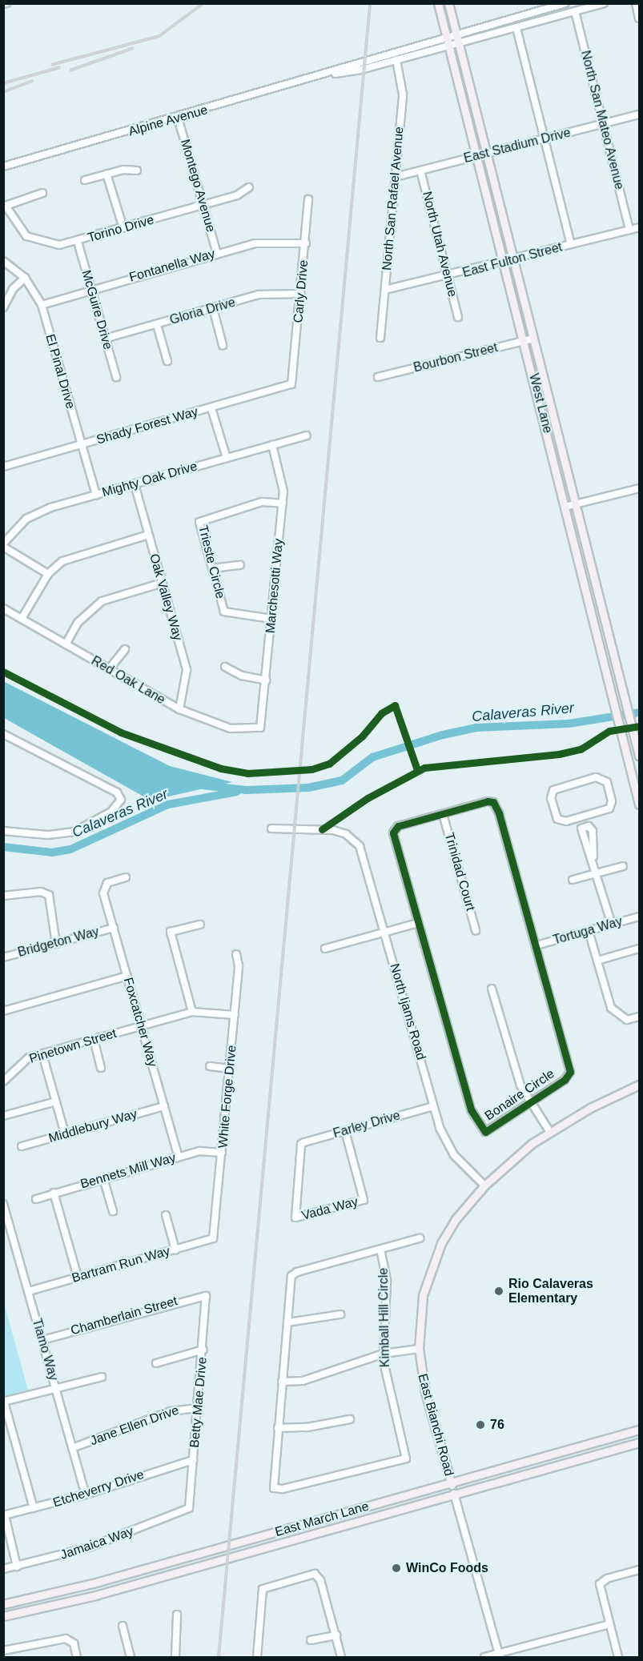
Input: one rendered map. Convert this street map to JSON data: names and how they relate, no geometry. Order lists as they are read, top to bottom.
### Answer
{
  "streets": {
    "main road": ["West Lane", "East Bianchi Road", "East March Lane"],
    "street": [
      "North San Mateo Avenue",
      "Alpine Avenue",
      "East Stadium Drive",
      "Montego Avenue",
      "North San Rafael Avenue",
      "Torino Drive",
      "North Utah Avenue",
      "East Fulton Street",
      "Fontanella Way",
      "Carly Drive",
      "McGuire Drive",
      "Gloria Drive",
      "Bourbon Street",
      "El Pinal Drive",
      "Shady Forest Way",
      "Mighty Oak Drive",
      "Trieste Circle",
      "Marchesotti Way",
      "Oak Valley Way",
      "Red Oak Lane",
      "Trinidad Court",
      "Tortuga Way",
      "Bridgeton Way",
      "North Ijams Road",
      "Foxcatcher Way",
      "Pinetown Street",
      "Bonaire Circle",
      "White Forge Drive",
      "Farley Drive",
      "Middlebury Way",
      "Bennets Mill Way",
      "Vada Way",
      "Bartram Run Way",
      "Chamberlain Street",
      "Kimball Hill Circle",
      "Tiamo Way",
      "Betty Mae Drive",
      "Jane Ellen Drive",
      "Etcheverry Drive",
      "Jamaica Way"
    ]
  },
  "crossings": [
    ["North San Mateo Avenue", "Alpine Avenue"],
    ["North San Mateo Avenue", "East Stadium Drive"],
    ["North San Mateo Avenue", "East Fulton Street"],
    ["Alpine Avenue", "Montego Avenue"],
    ["Alpine Avenue", "North San Rafael Avenue"],
    ["Alpine Avenue", "West Lane"],
    ["East Stadium Drive", "North San Rafael Avenue"],
    ["East Stadium Drive", "North Utah Avenue"],
    ["East Stadium Drive", "West Lane"],
    ["Montego Avenue", "Torino Drive"],
    ["Montego Avenue", "Fontanella Way"],
    ["North San Rafael Avenue", "East Fulton Street"],
    ["Torino Drive", "McGuire Drive"],
    ["North Utah Avenue", "East Fulton Street"],
    ["East Fulton Street", "West Lane"],
    ["Fontanella Way", "Carly Drive"],
    ["Fontanella Way", "McGuire Drive"],
    ["Fontanella Way", "El Pinal Drive"],
    ["Carly Drive", "Gloria Drive"],
    ["Carly Drive", "Shady Forest Way"],
    ["McGuire Drive", "Gloria Drive"],
    ["Bourbon Street", "West Lane"],
    ["El Pinal Drive", "Shady Forest Way"],
    ["El Pinal Drive", "Mighty Oak Drive"],
    ["Mighty Oak Drive", "Marchesotti Way"],
    ["Mighty Oak Drive", "Oak Valley Way"],
    ["Trieste Circle", "Marchesotti Way"],
    ["Marchesotti Way", "Red Oak Lane"],
    ["Oak Valley Way", "Red Oak Lane"],
    ["Trinidad Court", "Bonaire Circle"],
    ["Tortuga Way", "Bonaire Circle"],
    ["Bridgeton Way", "Foxcatcher Way"],
    ["North Ijams Road", "Farley Drive"],
    ["North Ijams Road", "East Bianchi Road"],
    ["Foxcatcher Way", "Pinetown Street"],
    ["Foxcatcher Way", "Middlebury Way"],
    ["Foxcatcher Way", "Bennets Mill Way"],
    ["Pinetown Street", "White Forge Drive"],
    ["Bonaire Circle", "East Bianchi Road"],
    ["White Forge Drive", "Bennets Mill Way"],
    ["White Forge Drive", "Bartram Run Way"],
    ["Farley Drive", "Vada Way"],
    ["Bartram Run Way", "Tiamo Way"],
    ["Chamberlain Street", "Tiamo Way"],
    ["Chamberlain Street", "Betty Mae Drive"],
    ["Tiamo Way", "Jane Ellen Drive"],
    ["Tiamo Way", "Etcheverry Drive"],
    ["Betty Mae Drive", "Jane Ellen Drive"],
    ["Betty Mae Drive", "Etcheverry Drive"],
    ["Betty Mae Drive", "Jamaica Way"],
    ["East Bianchi Road", "East March Lane"]
  ],
  "water": ["Calaveras River"],
  "places": ["Rio Calaveras Elementary", "76", "WinCo Foods"]
}
